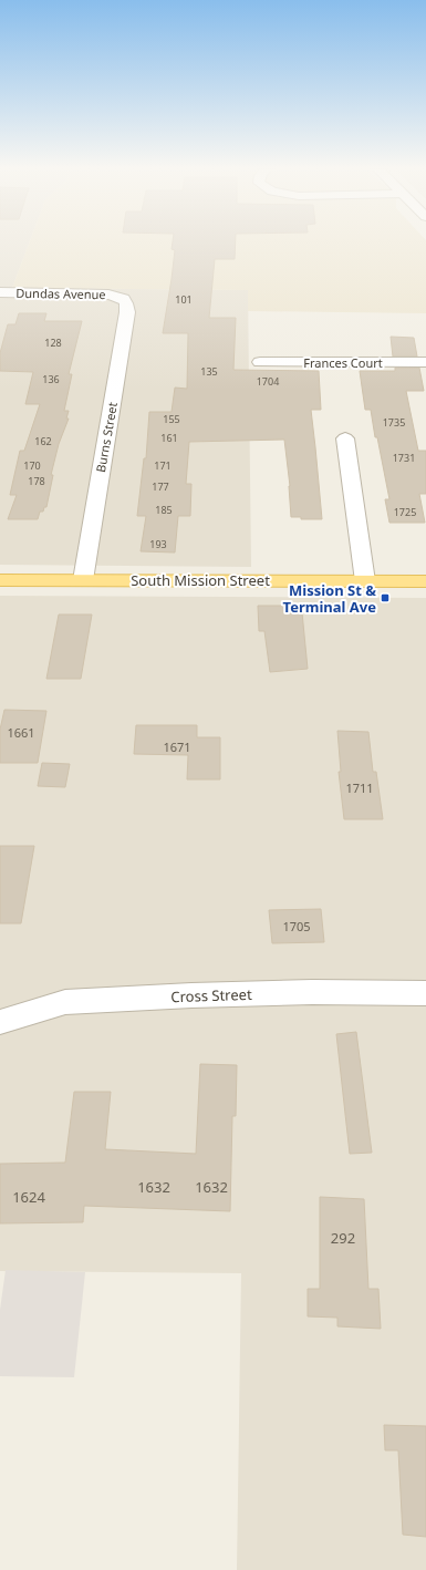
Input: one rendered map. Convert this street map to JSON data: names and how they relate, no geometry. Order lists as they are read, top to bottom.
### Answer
{
  "streets": {
    "main road": ["South Mission Street"],
    "street": [
      "Dundas Avenue",
      "Frances Court",
      "Burns Street",
      "Cross Street"
    ]
  },
  "crossings": [
    ["Dundas Avenue", "Burns Street"],
    ["Burns Street", "South Mission Street"]
  ],
  "places": {
    "transit": ["Mission St & Terminal Ave"]
  },
  "house_numbers": [
    "101",
    "128",
    "135",
    "136",
    "1704",
    "155",
    "1735",
    "161",
    "162",
    "1731",
    "170",
    "171",
    "178",
    "177",
    "185",
    "1725",
    "193",
    "1661",
    "1671",
    "1711",
    "1705",
    "1632",
    "1632",
    "1624",
    "292"
  ]
}
